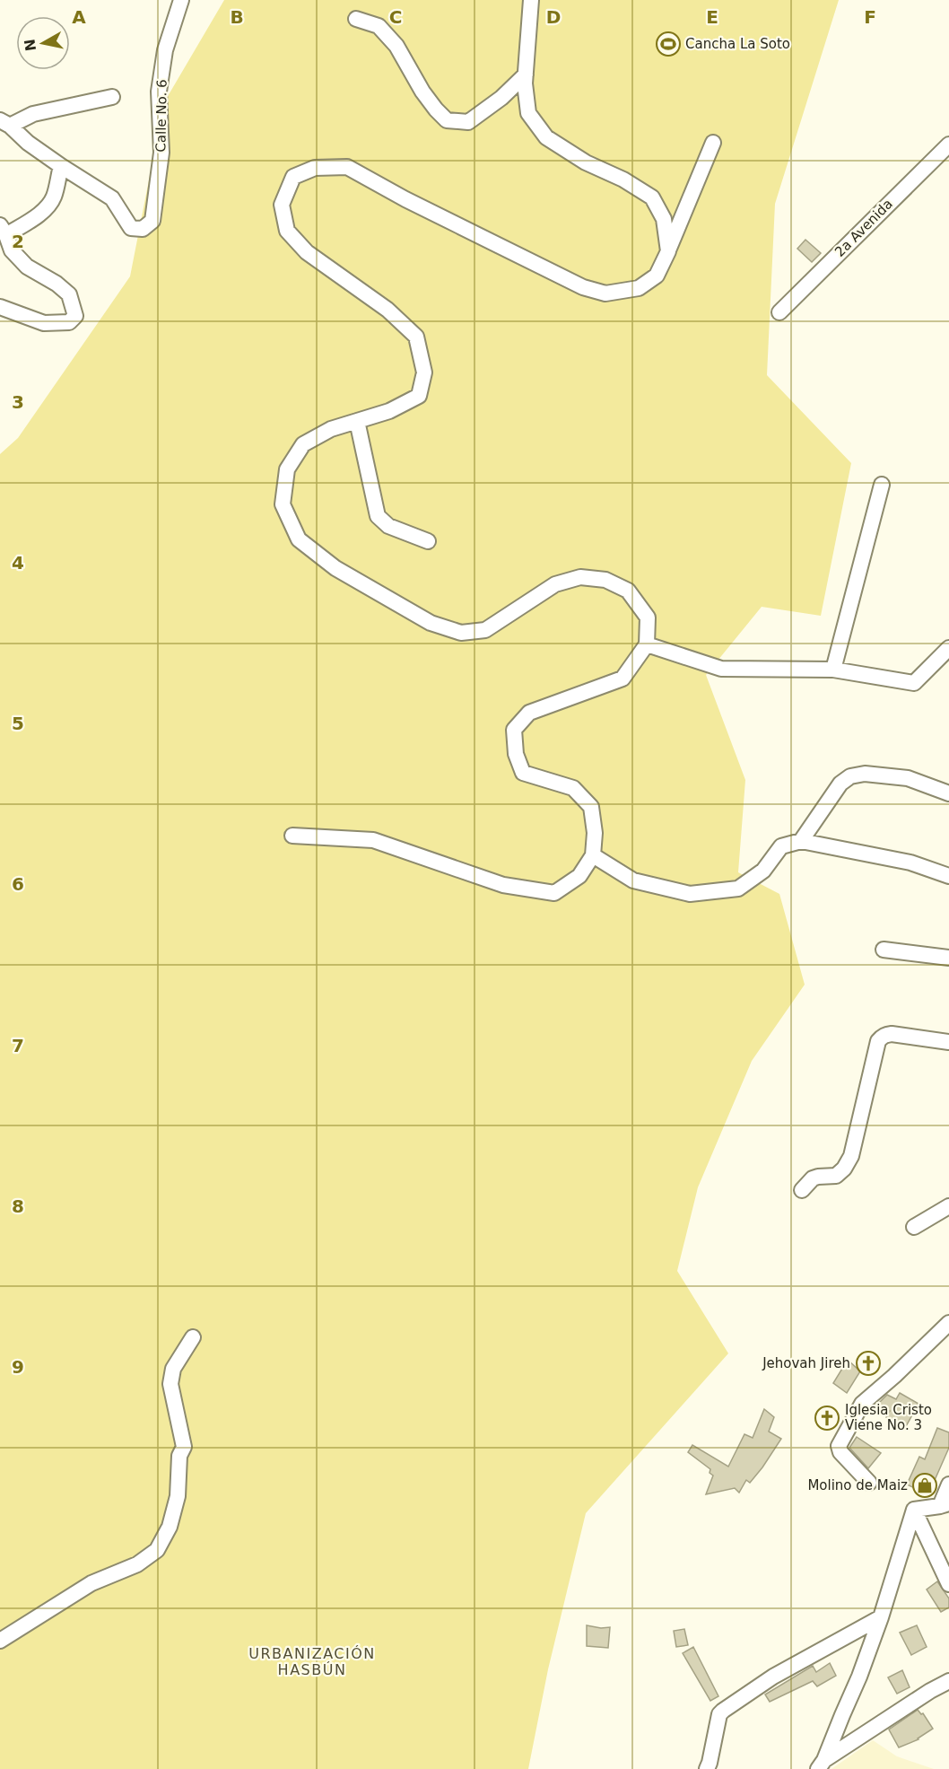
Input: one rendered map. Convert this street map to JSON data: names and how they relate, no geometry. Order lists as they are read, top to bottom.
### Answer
{
  "streets": {
    "street": ["Calle No. 6", "2a Avenida"]
  },
  "districts": ["URBANIZACIÓN HASBÚN"],
  "places": {
    "sports": ["Cancha La Soto"],
    "church": ["Jehovah Jireh", "Iglesia Cristo Viene No. 3"],
    "shop": ["Molino de Maiz"]
  },
  "north": "left",
  "grid": {
    "columns": [
      "A",
      "B",
      "C",
      "D",
      "E",
      "F"
    ],
    "rows": [
      "2",
      "3",
      "4",
      "5",
      "6",
      "7",
      "8",
      "9"
    ]
  }
}
